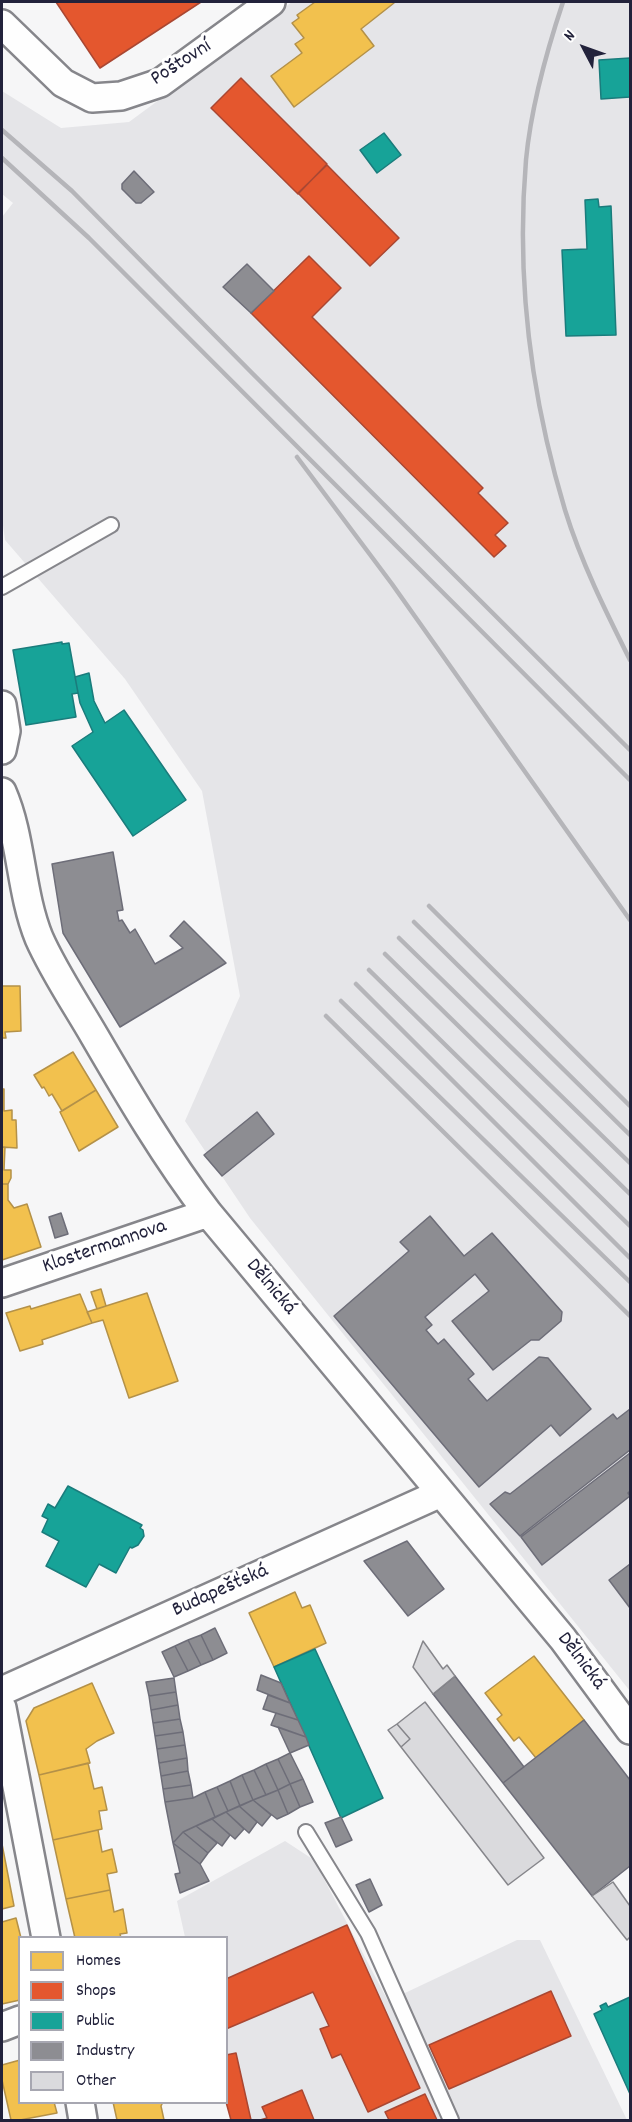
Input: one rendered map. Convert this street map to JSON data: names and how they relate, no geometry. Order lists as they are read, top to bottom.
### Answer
{
  "streets": {
    "street": [
      "Poštovní",
      "Klostermannova",
      "Dělnická",
      "Budapešťská"
    ]
  },
  "crossings": [
    ["Klostermannova", "Dělnická"],
    ["Dělnická", "Budapešťská"]
  ],
  "legend": [
    "Homes",
    "Shops",
    "Public",
    "Industry",
    "Other"
  ],
  "north": "top left"
}
